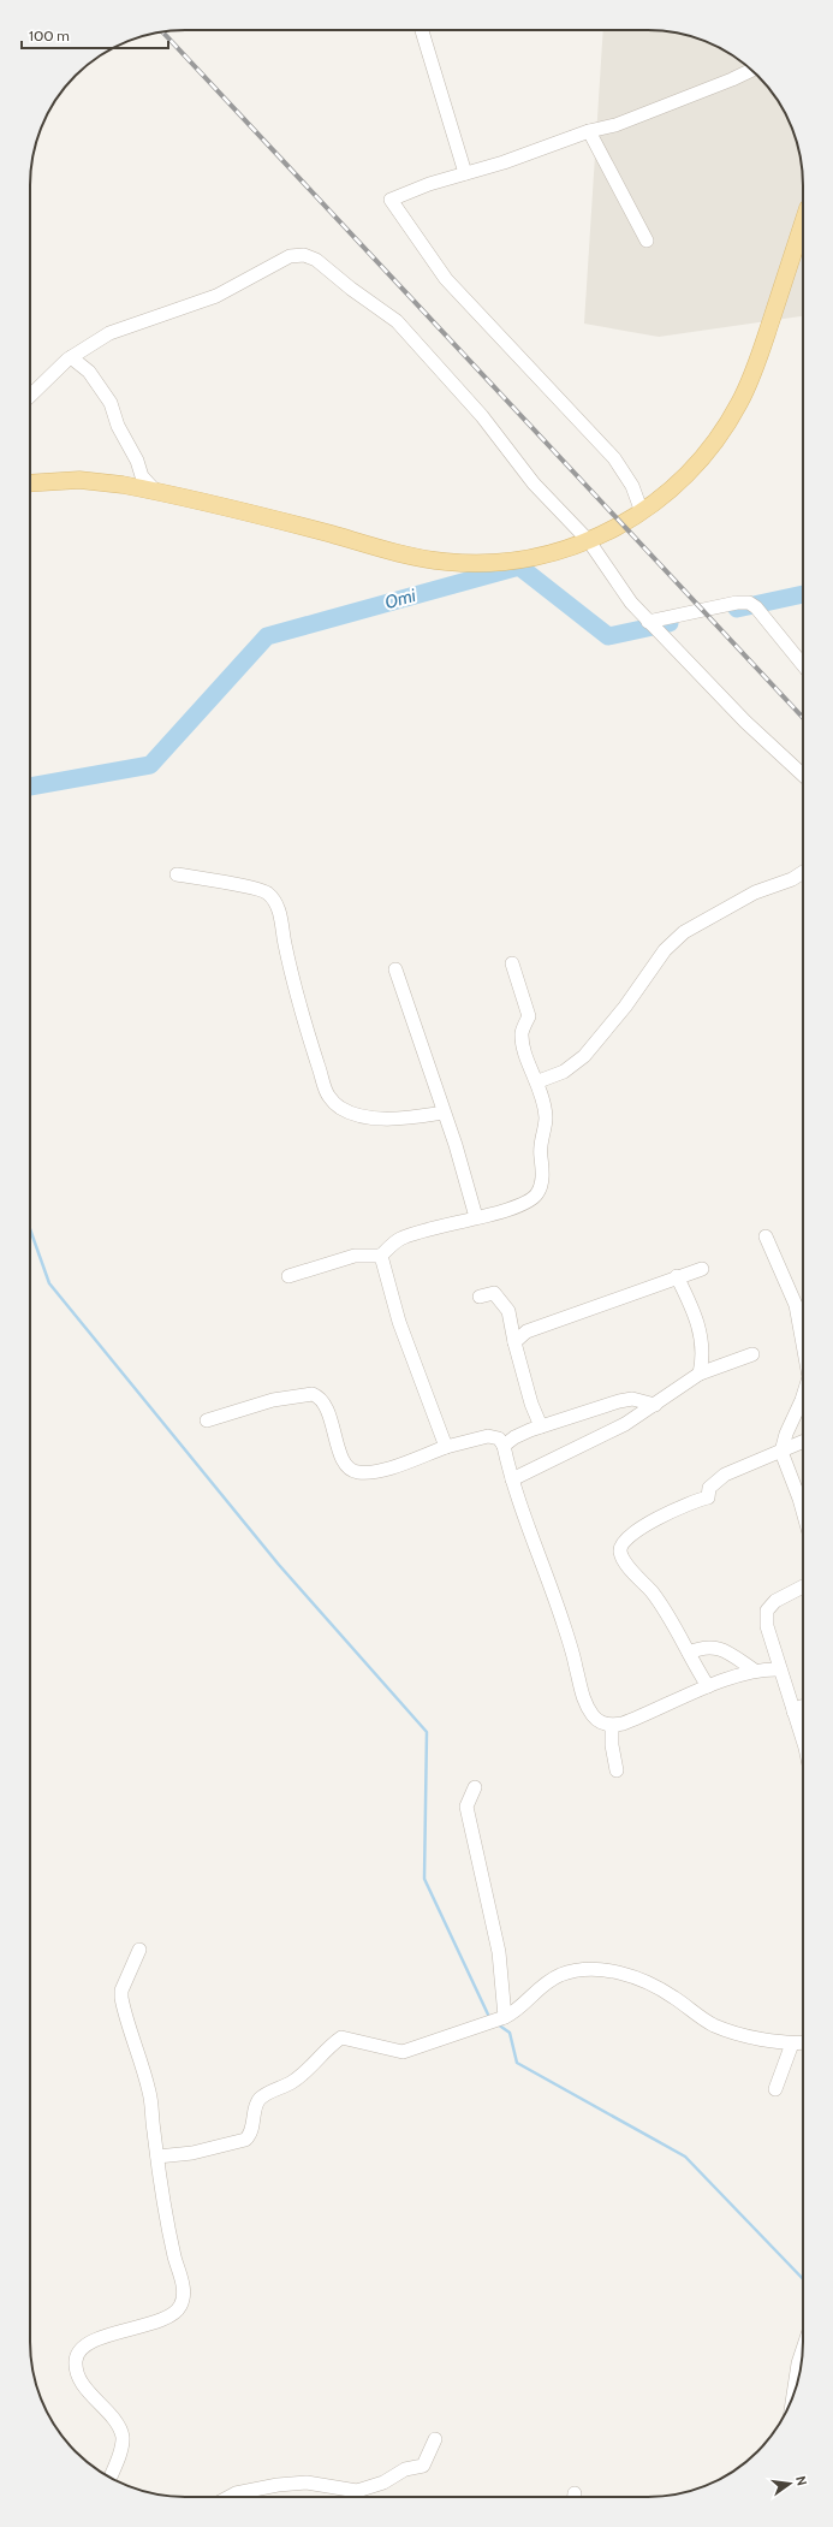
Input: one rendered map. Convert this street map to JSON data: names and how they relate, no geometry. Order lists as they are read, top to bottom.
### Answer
{
  "water": ["Omi"],
  "scale_bar": "100 m",
  "north": "right"
}
